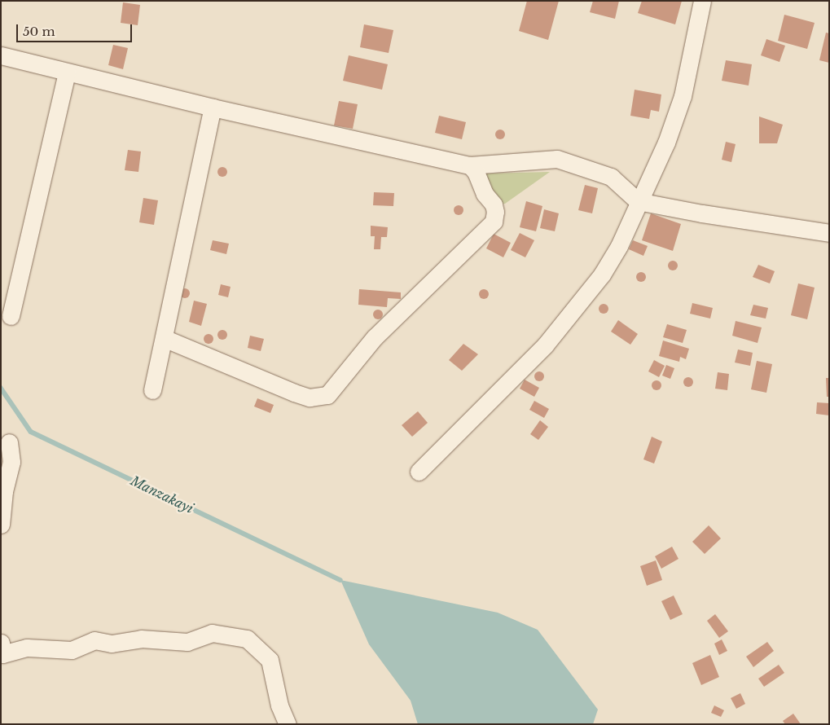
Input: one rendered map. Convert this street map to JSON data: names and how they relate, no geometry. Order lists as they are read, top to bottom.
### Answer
{
  "water": ["Manzakayi"],
  "scale_bar": "50 m"
}
